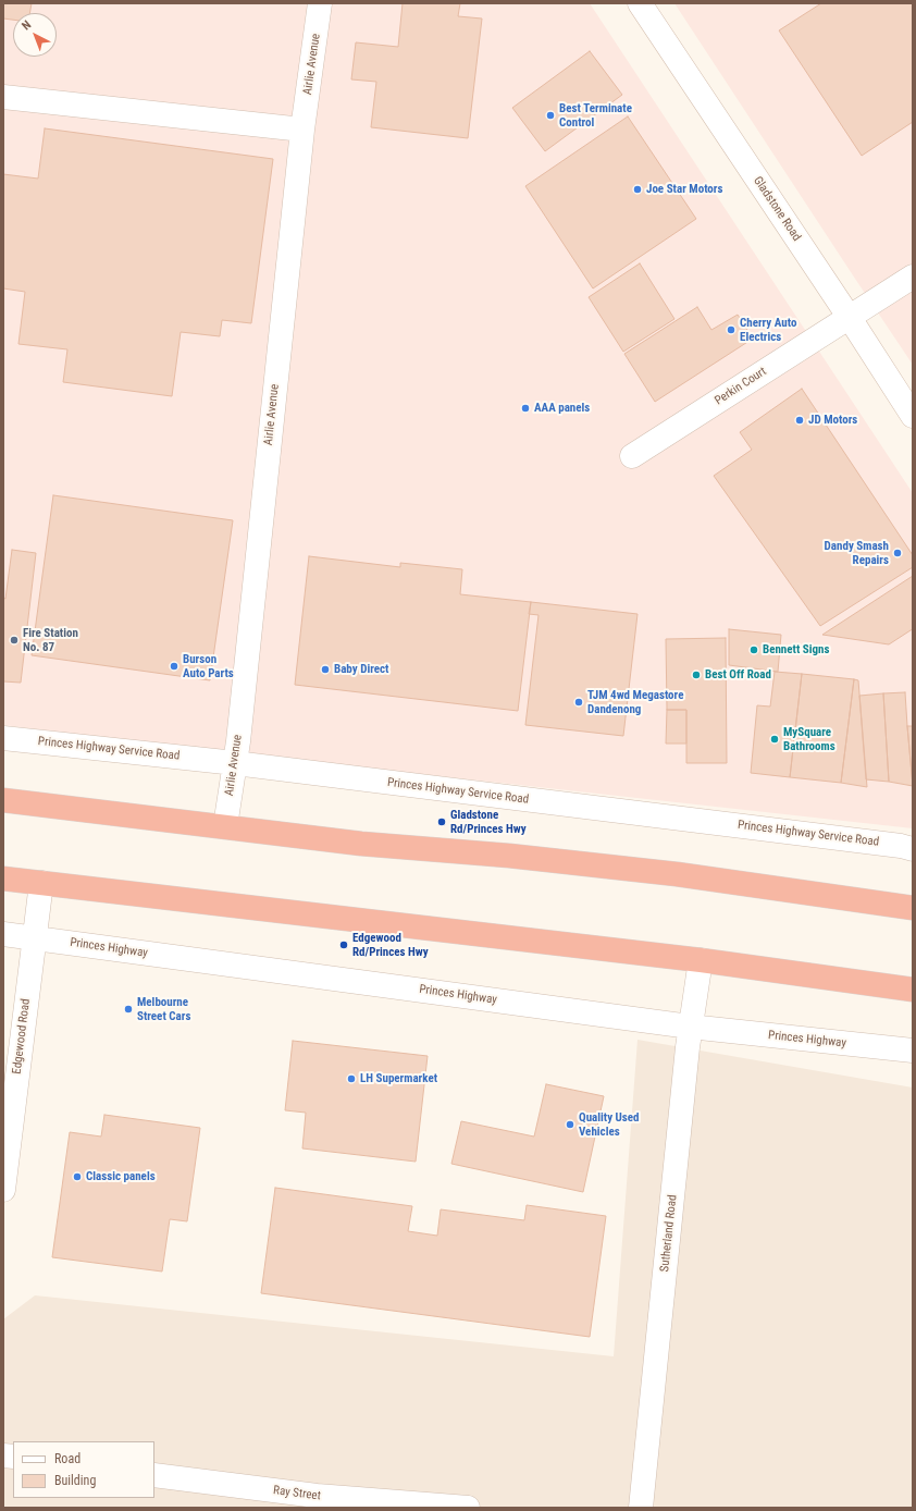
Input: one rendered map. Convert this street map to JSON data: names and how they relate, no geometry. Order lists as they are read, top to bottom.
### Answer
{
  "streets": {
    "street": [
      "Airlie Avenue",
      "Gladstone Road",
      "Perkin Court",
      "Princes Highway Service Road",
      "Princes Highway",
      "Edgewood Road",
      "Sutherland Road",
      "Ray Street"
    ]
  },
  "crossings": [
    ["Airlie Avenue", "Princes Highway Service Road"],
    ["Gladstone Road", "Perkin Court"],
    ["Princes Highway", "Edgewood Road"],
    ["Princes Highway", "Sutherland Road"]
  ],
  "places": [
    "Best Terminate Control",
    "Joe Star Motors",
    "Cherry Auto Electrics",
    "AAA panels",
    "JD Motors",
    "Dandy Smash Repairs",
    "Fire Station No. 87",
    "Bennett Signs",
    "Burson Auto Parts",
    "Baby Direct",
    "Best Off Road",
    "TJM 4wd Megastore Dandenong",
    "MySquare Bathrooms",
    "Gladstone Rd/Princes Hwy",
    "Edgewood Rd/Princes Hwy",
    "Melbourne Street Cars",
    "LH Supermarket",
    "Quality Used Vehicles",
    "Classic panels"
  ],
  "legend": ["Road", "Building"],
  "north": "top left"
}
